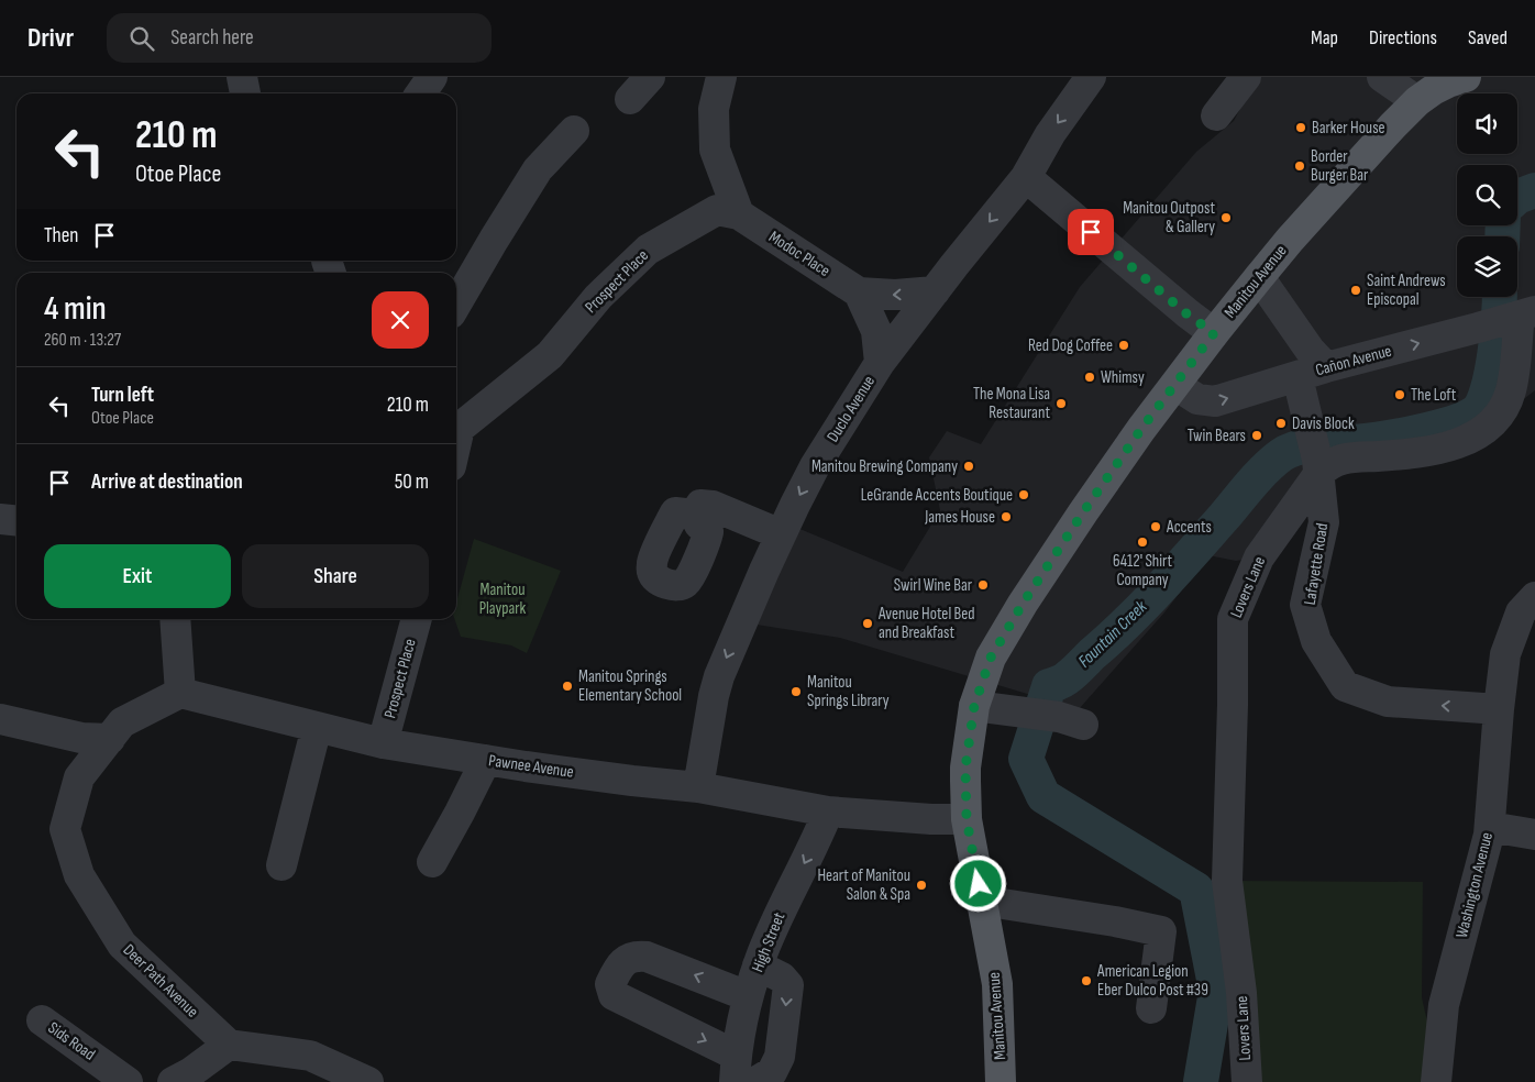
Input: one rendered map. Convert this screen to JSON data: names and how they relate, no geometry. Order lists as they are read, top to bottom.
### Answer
{
  "streets": {
    "main road": ["Manitou Avenue"],
    "street": [
      "Modoc Place",
      "Prospect Place",
      "Cañon Avenue",
      "Duclo Avenue",
      "Lafayette Road",
      "Lovers Lane",
      "Pawnee Avenue",
      "Washington Avenue",
      "High Street",
      "Deer Path Avenue",
      "Sids Road"
    ]
  },
  "crossings": [
    ["Modoc Place", "Prospect Place"],
    ["Modoc Place", "Duclo Avenue"],
    ["Prospect Place", "Pawnee Avenue"],
    ["Manitou Avenue", "Cañon Avenue"],
    ["Manitou Avenue", "Pawnee Avenue"],
    ["Cañon Avenue", "Lafayette Road"],
    ["Cañon Avenue", "Lovers Lane"],
    ["Duclo Avenue", "Pawnee Avenue"],
    ["Lafayette Road", "Lovers Lane"],
    ["Lafayette Road", "Washington Avenue"],
    ["Pawnee Avenue", "High Street"],
    ["Pawnee Avenue", "Deer Path Avenue"]
  ],
  "one_way": ["Cañon Avenue", "Duclo Avenue", "High Street"],
  "water": ["Fountain Creek"],
  "parks": ["Manitou Playpark"],
  "places": [
    "Barker House",
    "Border Burger Bar",
    "Manitou Outpost & Gallery",
    "Saint Andrews Episcopal",
    "Red Dog Coffee",
    "Whimsy",
    "The Loft",
    "The Mona Lisa Restaurant",
    "Davis Block",
    "Twin Bears",
    "Manitou Brewing Company",
    "LeGrande Accents Boutique",
    "James House",
    "Accents",
    "6412' Shirt Company",
    "Swirl Wine Bar",
    "Avenue Hotel Bed and Breakfast",
    "Manitou Springs Elementary School",
    "Manitou Springs Library",
    "Heart of Manitou Salon & Spa",
    "American Legion Eber Dulco Post #39"
  ],
  "page": {
    "header": "Drivr",
    "search": "Search here",
    "nav": ["Map", "Directions", "Saved"],
    "turn": ["210 m", "Otoe Place"],
    "then": "Then",
    "heading": ["4 min", "260 m · 13:27"],
    "list": [
      {
        "name": "Turn left",
        "note": "Otoe Place",
        "value": "210 m"
      },
      {
        "name": "Arrive at destination",
        "value": "50 m"
      }
    ],
    "buttons": ["Exit", "Share"]
  }
}
